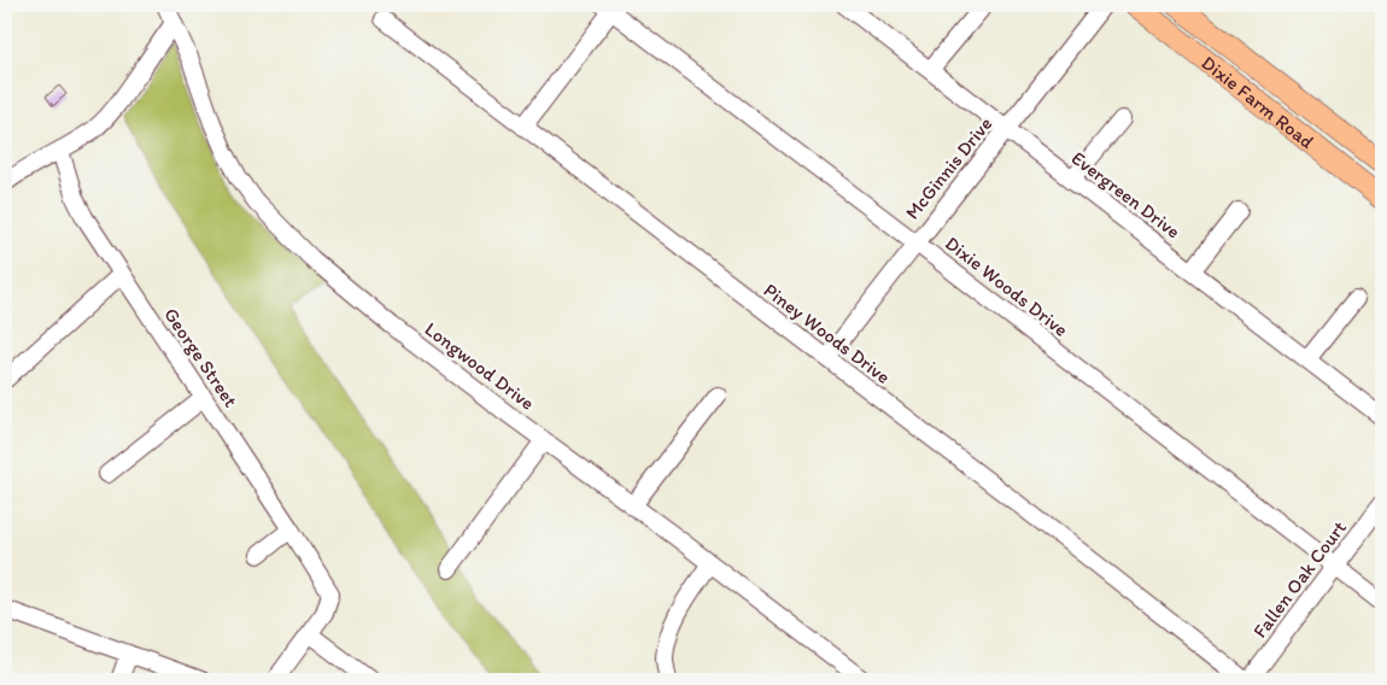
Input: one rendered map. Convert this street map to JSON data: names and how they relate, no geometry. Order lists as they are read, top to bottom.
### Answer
{
  "streets": {
    "main road": ["Dixie Farm Road"],
    "street": [
      "McGinnis Drive",
      "Evergreen Drive",
      "Dixie Woods Drive",
      "Piney Woods Drive",
      "George Street",
      "Longwood Drive",
      "Fallen Oak Court"
    ]
  },
  "crossings": [
    ["McGinnis Drive", "Evergreen Drive"],
    ["McGinnis Drive", "Dixie Woods Drive"],
    ["McGinnis Drive", "Piney Woods Drive"],
    ["Dixie Woods Drive", "Fallen Oak Court"],
    ["Piney Woods Drive", "Fallen Oak Court"]
  ]
}
